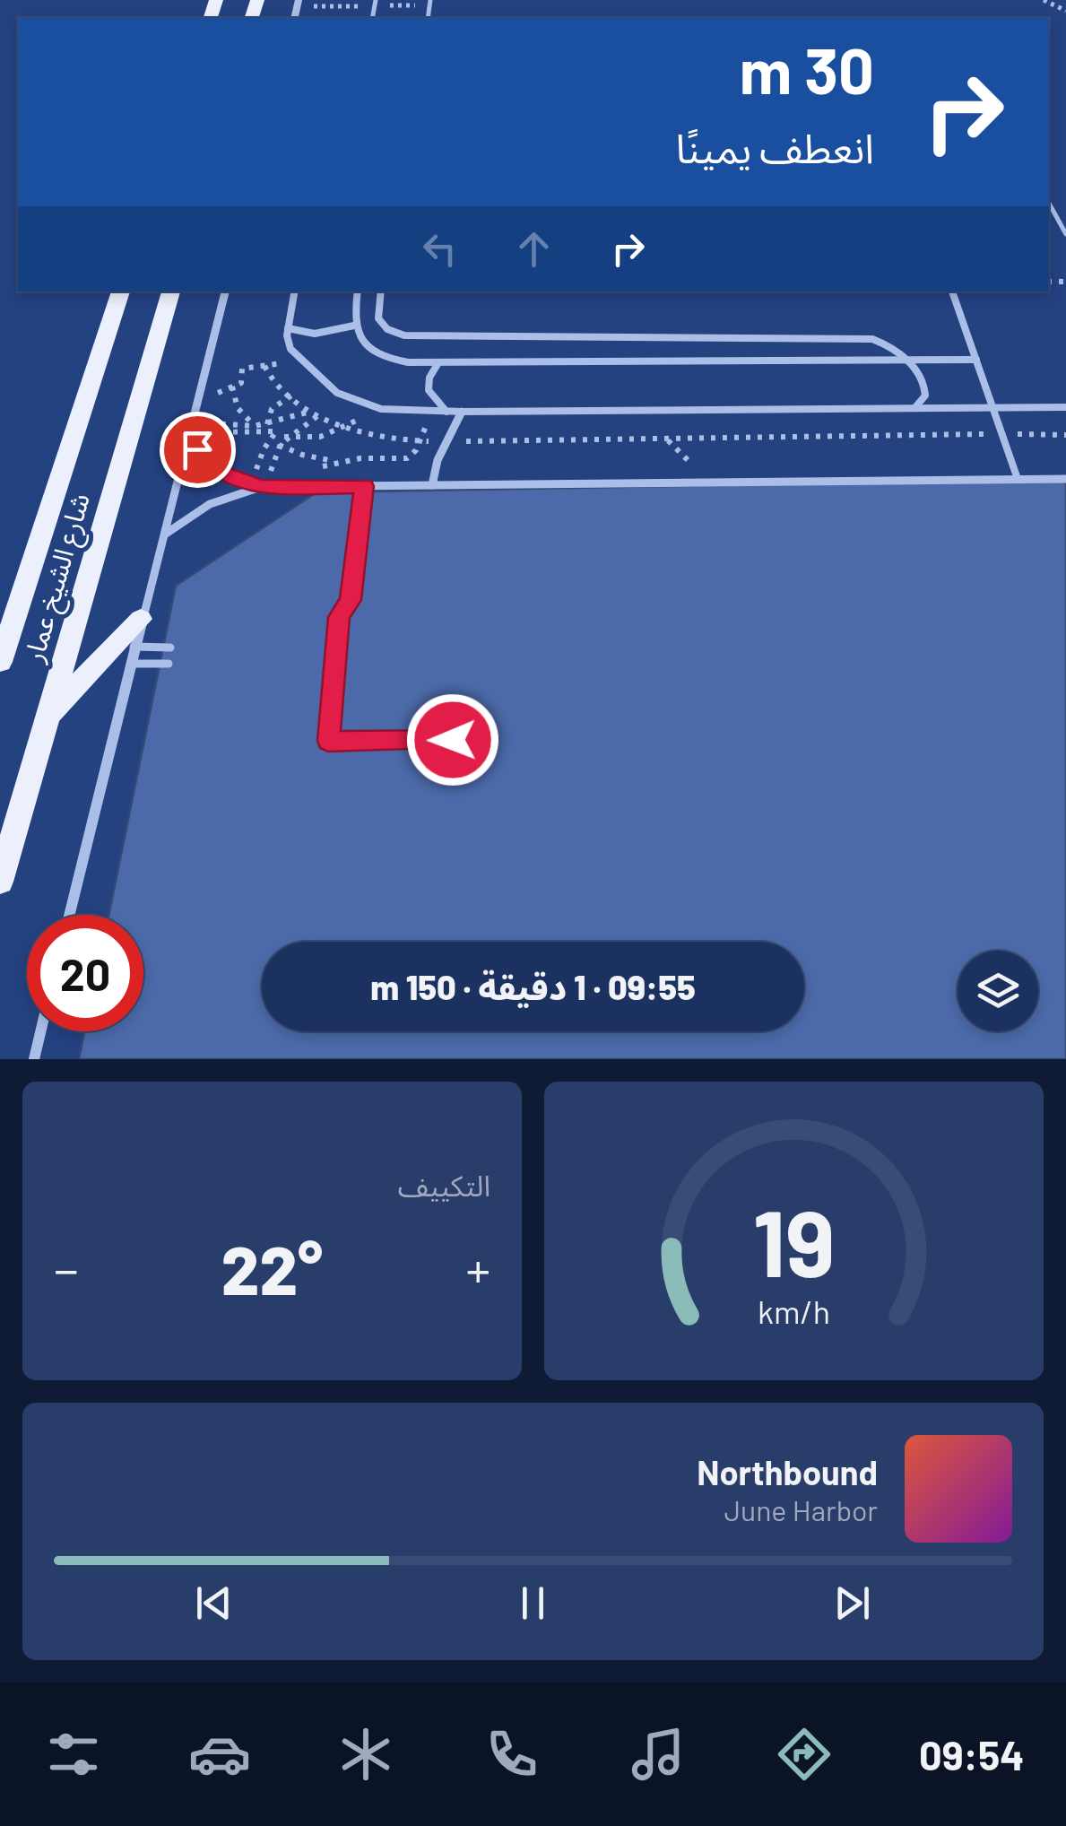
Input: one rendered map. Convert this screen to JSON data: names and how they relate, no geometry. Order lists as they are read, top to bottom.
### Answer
{
  "streets": {
    "main road": ["شارع الشيخ عمار"]
  },
  "page": {
    "turn": ["30 m", "انعطف يمينًا"],
    "limit": "20",
    "trip": "09:55 · 1 دقيقة · 150 m",
    "tile": "التكييف",
    "heat": ["−", "22°", "+"],
    "song": ["Northbound", "June Harbor"],
    "tabs": "09:54",
    "gauge": ["19", "km/h"]
  }
}
